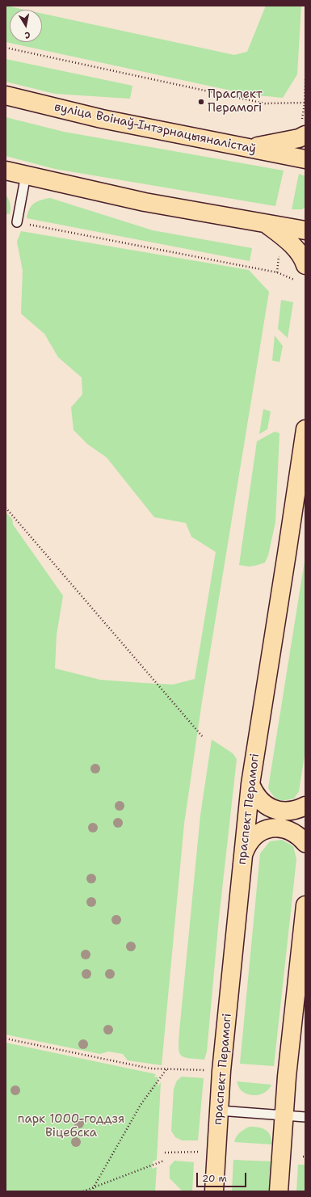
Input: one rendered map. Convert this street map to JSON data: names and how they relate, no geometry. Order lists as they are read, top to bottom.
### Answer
{
  "streets": {
    "main road": ["вуліца Воінаў-Інтэрнацыяналістаў", "праспект Перамогі"]
  },
  "parks": ["парк 1000-годдзя Віцебска"],
  "places": ["Праспект Перамогі"],
  "scale_bar": "20 m",
  "north": "bottom"
}
